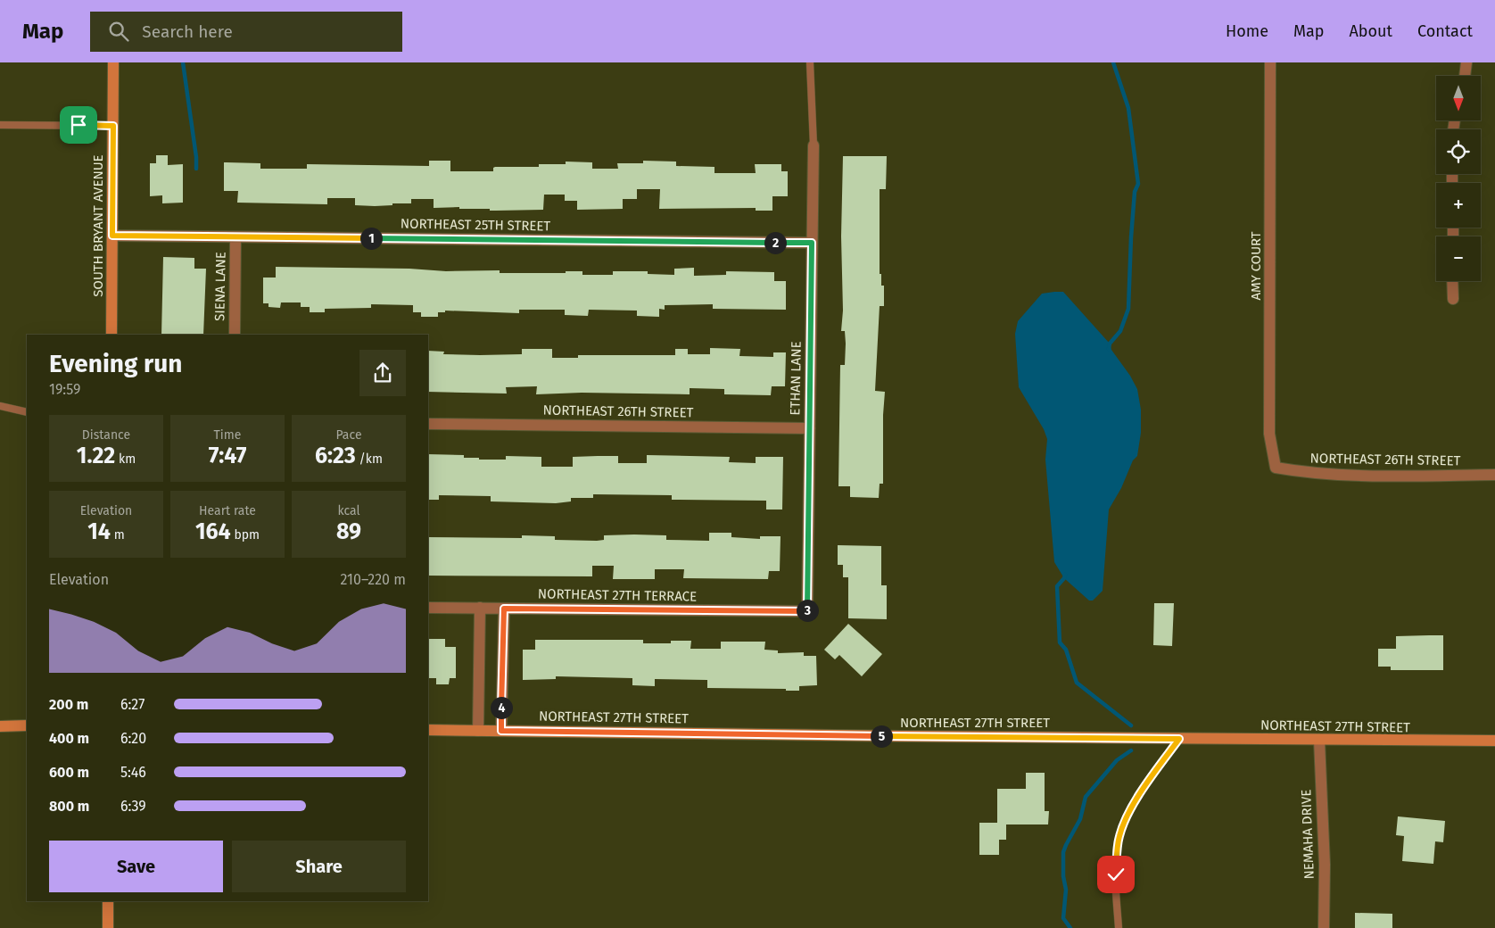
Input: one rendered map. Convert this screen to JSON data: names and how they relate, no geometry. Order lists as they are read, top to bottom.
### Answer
{
  "streets": {
    "street": [
      "NORTHEAST 25TH STREET",
      "SOUTH BRYANT AVENUE",
      "AMY COURT",
      "SIENA LANE",
      "ETHAN LANE",
      "NORTHEAST 26TH STREET",
      "NORTHEAST 27TH TERRACE",
      "NORTHEAST 27TH STREET",
      "NEMAHA DRIVE"
    ]
  },
  "crossings": [
    ["NORTHEAST 25TH STREET", "SOUTH BRYANT AVENUE"],
    ["NORTHEAST 25TH STREET", "SIENA LANE"],
    ["NORTHEAST 25TH STREET", "ETHAN LANE"],
    ["AMY COURT", "NORTHEAST 26TH STREET"],
    ["ETHAN LANE", "NORTHEAST 26TH STREET"],
    ["ETHAN LANE", "NORTHEAST 27TH TERRACE"],
    ["NORTHEAST 27TH STREET", "NEMAHA DRIVE"]
  ],
  "north": "bottom",
  "page": {
    "header": "Map",
    "search": "Search here",
    "nav": [
      "Home",
      "Map",
      "About",
      "Contact"
    ],
    "map_buttons": ["+", "−"],
    "pins": [
      "1",
      "2",
      "3",
      "4",
      "5"
    ],
    "heading": ["Evening run", "19:59"],
    "stats": [
      ["Distance", "1.22 km"],
      ["Time", "7:47"],
      ["Pace", "6:23 /km"],
      ["Elevation", "14 m"],
      ["Heart rate", "164 bpm"],
      ["kcal", "89"]
    ],
    "chart": ["Elevation", "210–220 m"],
    "list": [
      {
        "name": "200 m",
        "note": "6:27"
      },
      {
        "name": "400 m",
        "note": "6:20"
      },
      {
        "name": "600 m",
        "note": "5:46"
      },
      {
        "name": "800 m",
        "note": "6:39"
      }
    ],
    "buttons": ["Save", "Share"]
  }
}
